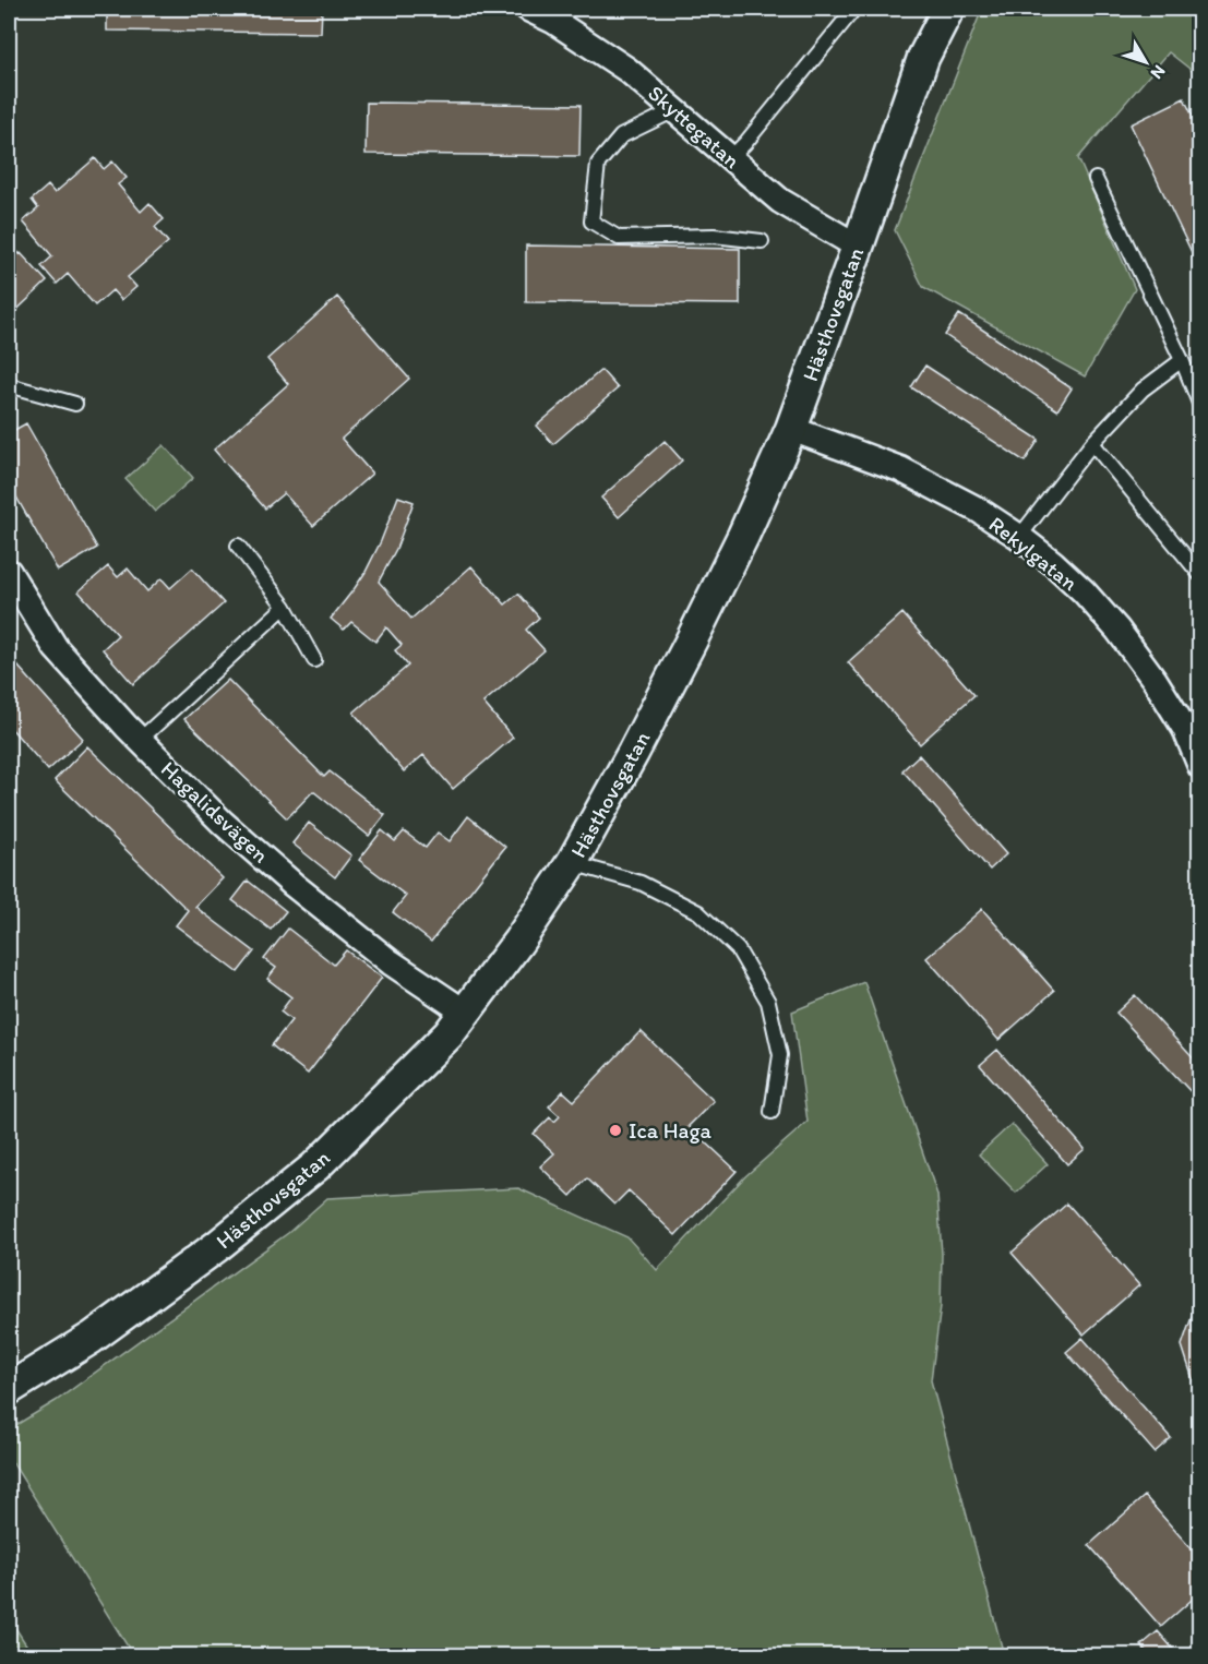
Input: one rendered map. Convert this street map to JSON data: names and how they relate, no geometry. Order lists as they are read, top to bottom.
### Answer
{
  "streets": {
    "street": [
      "Skyttegatan",
      "Hästhovsgatan",
      "Rekylgatan",
      "Hagalidsvägen"
    ]
  },
  "crossings": [
    ["Skyttegatan", "Hästhovsgatan"],
    ["Hästhovsgatan", "Rekylgatan"],
    ["Hästhovsgatan", "Hagalidsvägen"]
  ],
  "places": ["Ica Haga"],
  "north": "bottom right"
}
